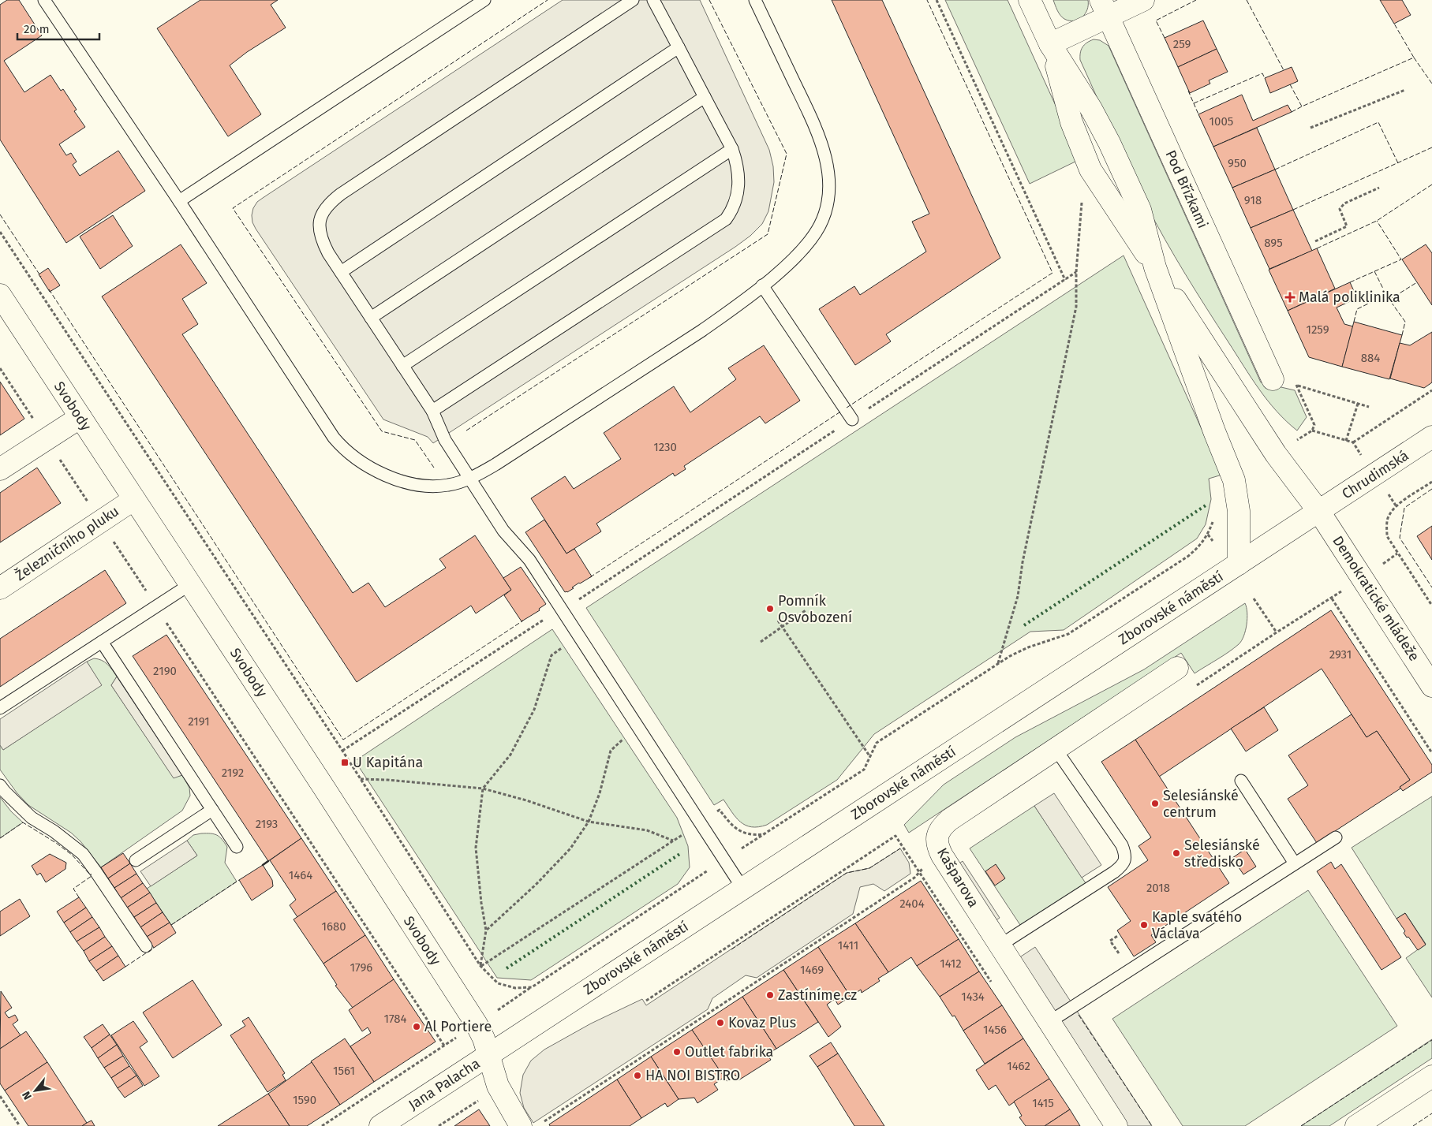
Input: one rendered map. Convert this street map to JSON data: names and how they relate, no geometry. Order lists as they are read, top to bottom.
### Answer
{
  "streets": {
    "street": [
      "Pod Břízkami",
      "Svobody",
      "Chrudimská",
      "Železničního pluku",
      "Demokratické mládeže",
      "Zborovské náměstí",
      "Kašparova",
      "Jana Palacha"
    ]
  },
  "crossings": [
    ["Svobody", "Železničního pluku"],
    ["Svobody", "Zborovské náměstí"],
    ["Svobody", "Jana Palacha"],
    ["Chrudimská", "Demokratické mládeže"],
    ["Chrudimská", "Zborovské náměstí"],
    ["Demokratické mládeže", "Zborovské náměstí"],
    ["Zborovské náměstí", "Jana Palacha"]
  ],
  "places": {
    "health": ["Malá poliklinika"],
    "other": [
      "Pomník Osvobození",
      "Selesiánské centrum",
      "Selesiánské středisko",
      "Kaple svatého Václava",
      "Zastíníme.cz",
      "Kovaz Plus",
      "Al Portiere",
      "Outlet fabrika",
      "HA NOI BISTRO"
    ],
    "transit": ["U Kapitána"]
  },
  "house_numbers": [
    "259",
    "1005",
    "950",
    "918",
    "895",
    "1259",
    "884",
    "1230",
    "2931",
    "2190",
    "2191",
    "2192",
    "2193",
    "1464",
    "2018",
    "2404",
    "1680",
    "1411",
    "1412",
    "1796",
    "1469",
    "1434",
    "1784",
    "1456",
    "1462",
    "1561",
    "1590",
    "1415"
  ],
  "scale_bar": "20 m",
  "north": "bottom left"
}
